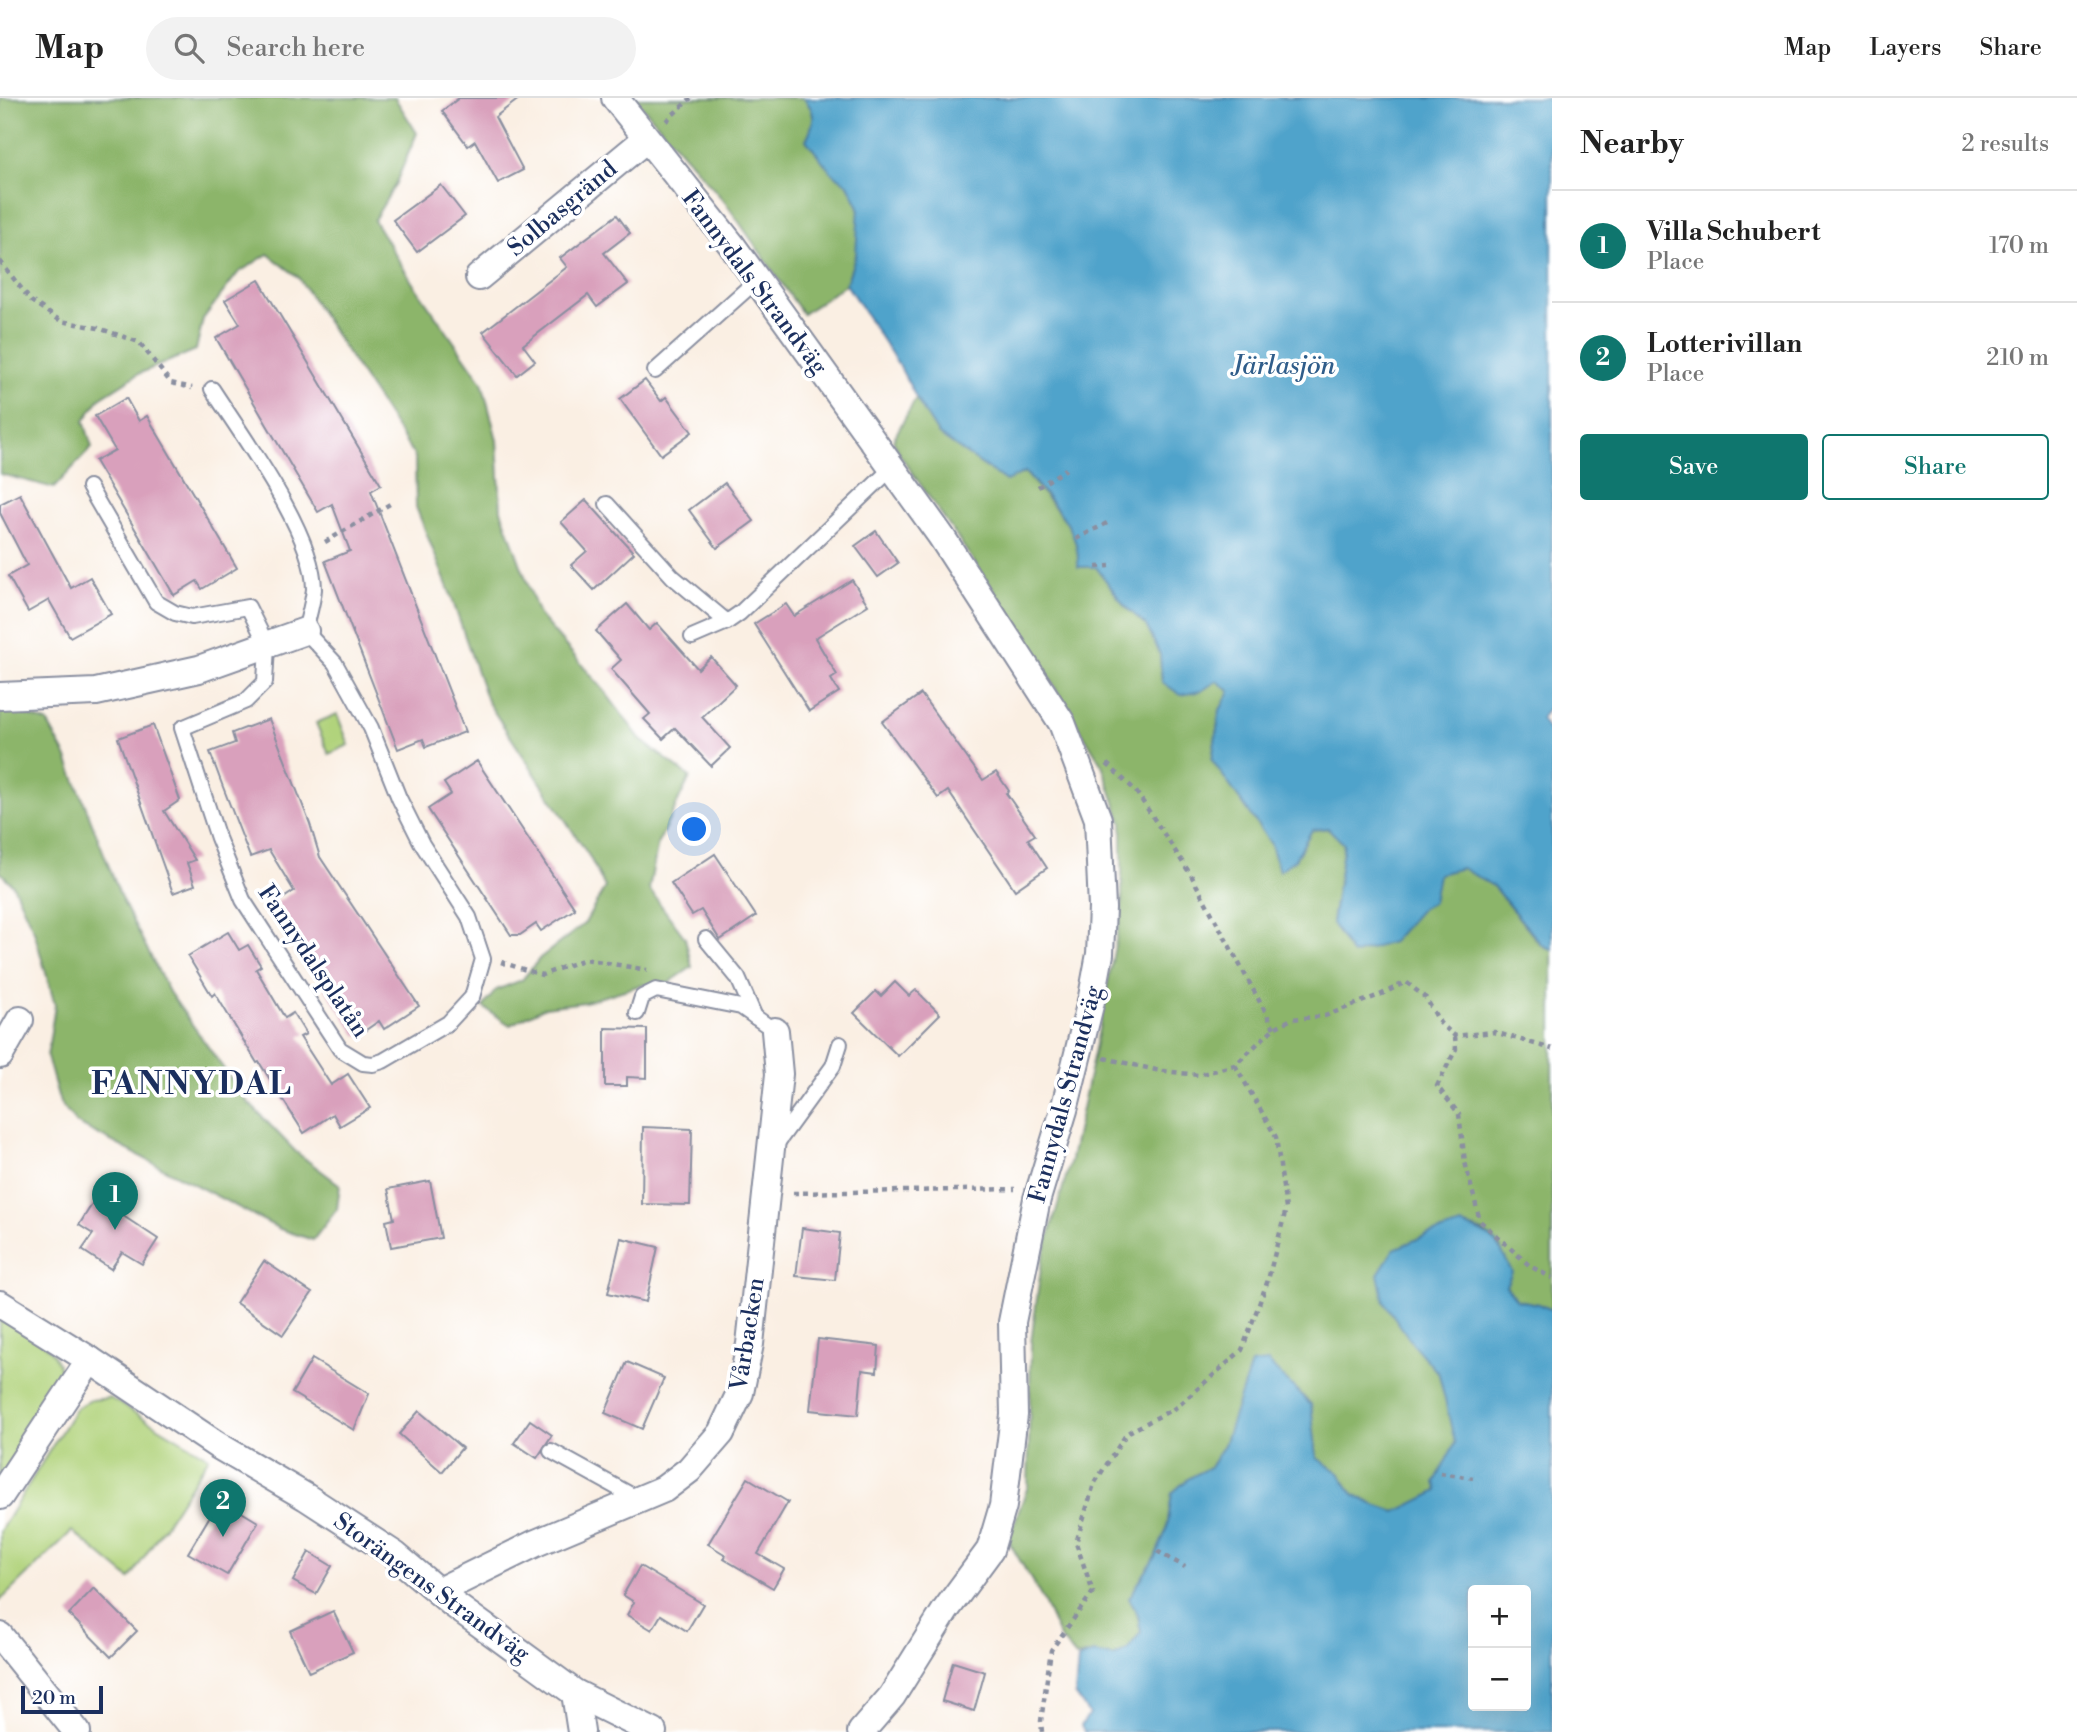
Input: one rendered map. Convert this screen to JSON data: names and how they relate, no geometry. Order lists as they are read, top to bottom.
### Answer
{
  "streets": {
    "street": [
      "Solbasgränd",
      "Fannydals Strandväg",
      "Vårbacken",
      "Storängens Strandväg"
    ],
    "lane": ["Fannydalsplatån"]
  },
  "crossings": [
    ["Solbasgränd", "Fannydals Strandväg"],
    ["Vårbacken", "Storängens Strandväg"]
  ],
  "districts": ["FANNYDAL"],
  "water": ["Järlasjön"],
  "scale_bar": "20 m",
  "page": {
    "header": "Map",
    "search": "Search here",
    "nav": ["Map", "Layers", "Share"],
    "heading": ["Nearby", "2 results"],
    "list": [
      {
        "mark": "1",
        "name": "Villa Schubert",
        "note": "Place",
        "value": "170 m"
      },
      {
        "mark": "2",
        "name": "Lotterivillan",
        "note": "Place",
        "value": "210 m"
      }
    ],
    "buttons": ["Save", "Share"],
    "pins": ["1", "2"],
    "map_buttons": ["+", "−"],
    "scale": "20 m"
  }
}
